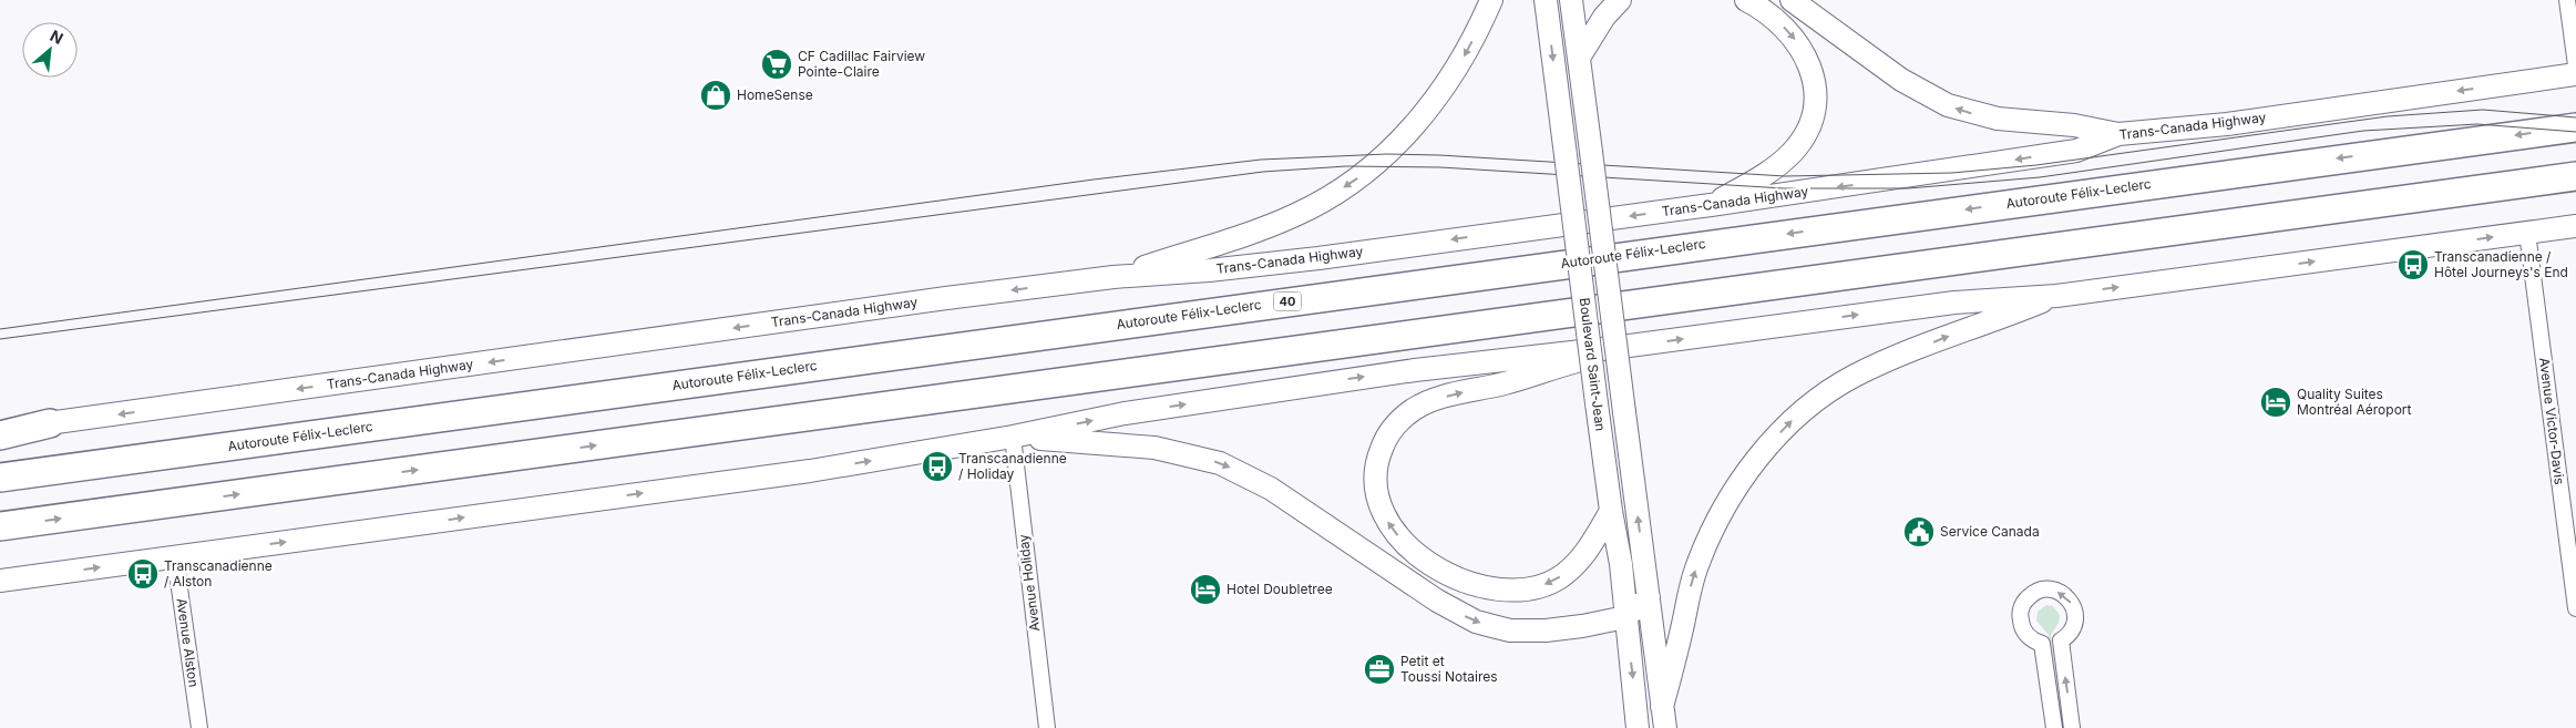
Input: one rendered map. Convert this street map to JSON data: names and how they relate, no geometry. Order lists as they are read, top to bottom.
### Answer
{
  "streets": {
    "highway": ["Autoroute Félix-Leclerc", "40"],
    "main road": ["Trans-Canada Highway", "Boulevard Saint-Jean"],
    "street": ["Avenue Victor-Davis", "Avenue Holiday", "Avenue Alston"]
  },
  "places": {
    "supermarket": ["CF Cadillac Fairview Pointe-Claire"],
    "shop": ["HomeSense"],
    "bus stop": ["Transcanadienne / Hôtel Journeys's End", "Transcanadienne / Holiday", "Transcanadienne / Alston"],
    "hotel": ["Quality Suites Montréal Aéroport", "Hotel Doubletree"],
    "public building": ["Service Canada"],
    "office": ["Petit et Toussi Notaires"]
  },
  "north": "top right"
}
